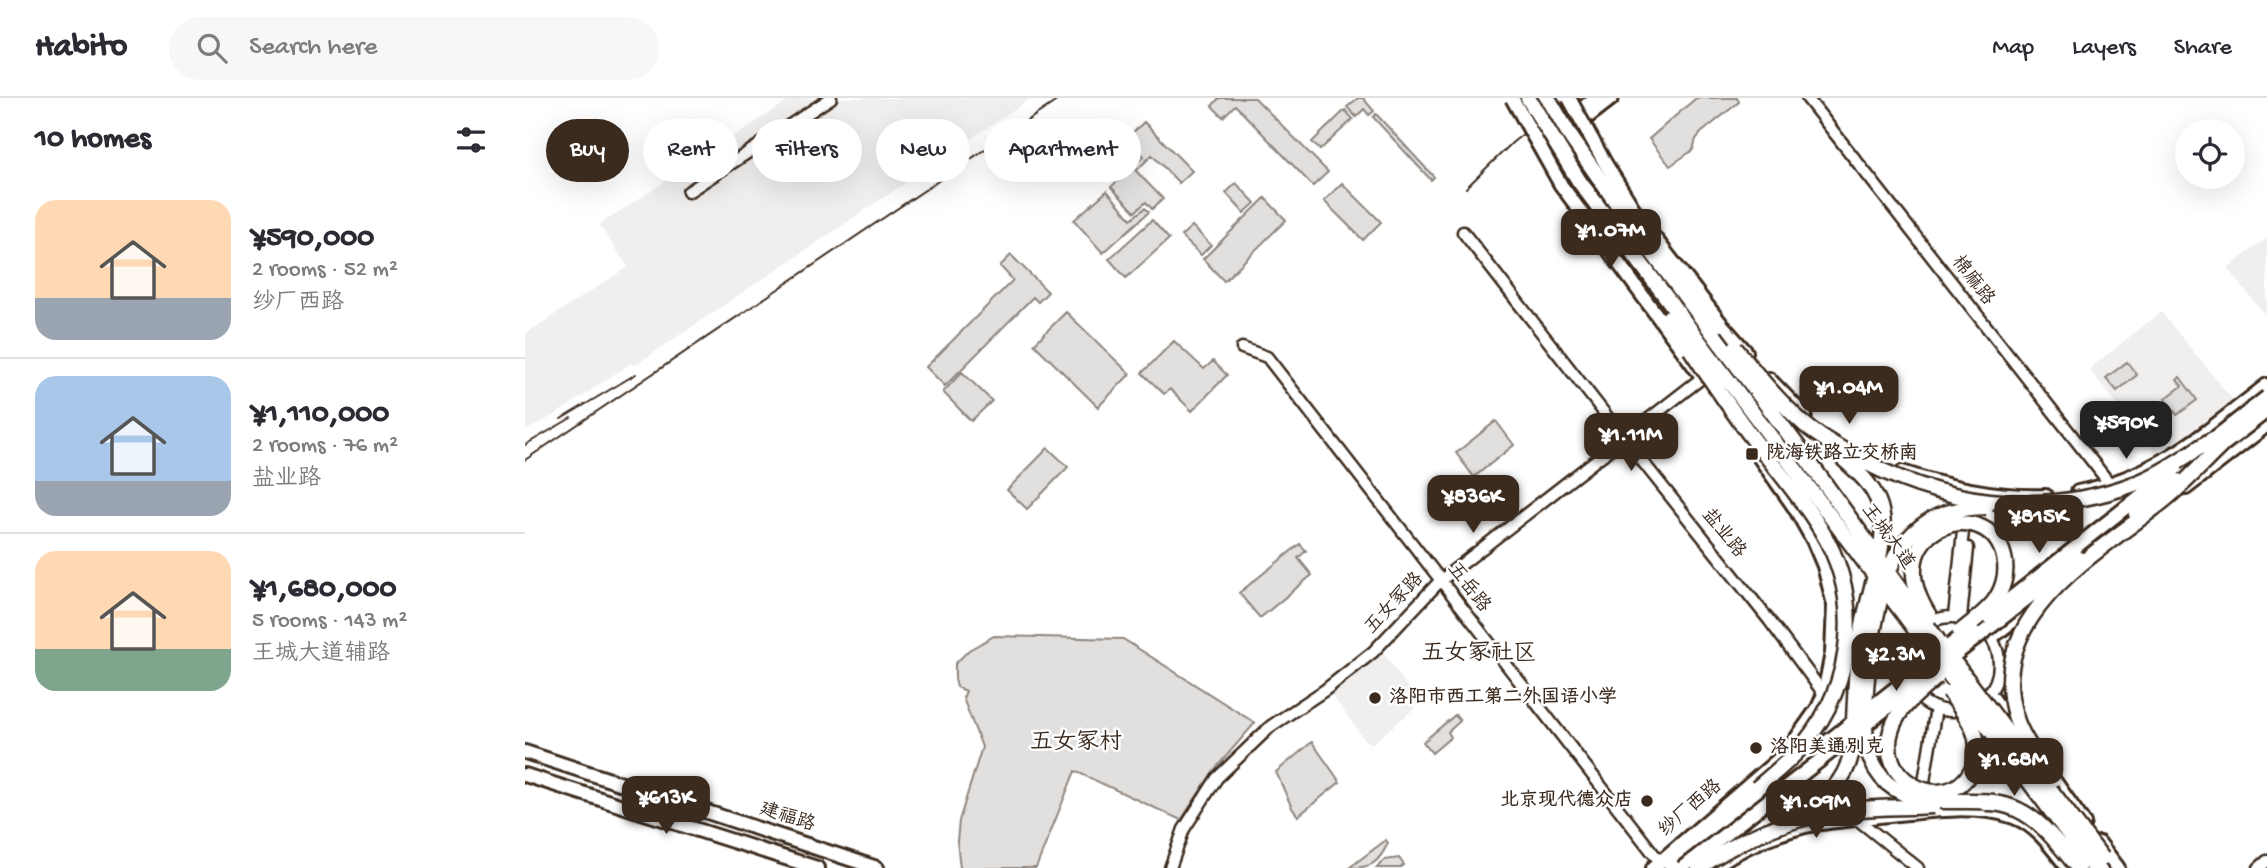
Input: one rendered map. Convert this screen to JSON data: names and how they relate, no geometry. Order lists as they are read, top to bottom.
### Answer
{
  "streets": {
    "highway": ["王城大道"],
    "main road": ["纱厂西路", "建福路"],
    "street": [
      "棉麻路",
      "盐业路",
      "五岳路",
      "五女冢路"
    ]
  },
  "crossings": [
    ["盐业路", "五女冢路"],
    ["盐业路", "纱厂西路"],
    ["五岳路", "五女冢路"],
    ["五岳路", "纱厂西路"],
    ["五女冢路", "纱厂西路"]
  ],
  "districts": ["五女冢社区", "五女冢村"],
  "places": {
    "transit": ["陇海铁路立交桥南"],
    "other": ["洛阳市西工第二外国语小学", "洛阳美通别克", "北京现代德众店"]
  },
  "page": {
    "header": "Habito",
    "search": "Search here",
    "nav": ["Map", "Layers", "Share"],
    "heading": "10 homes",
    "chip": [
      "Buy",
      "Rent",
      "Filters",
      "New",
      "Apartment"
    ],
    "list": [
      {
        "name": "¥590,000",
        "note": "2 rooms · 52 m² · 纱厂西路"
      },
      {
        "name": "¥1,110,000",
        "note": "2 rooms · 76 m² · 盐业路"
      },
      {
        "name": "¥1,680,000",
        "note": "5 rooms · 143 m² · 王城大道辅路"
      }
    ],
    "price": [
      "¥1.07M",
      "¥1.04M",
      "¥590K",
      "¥1.11M",
      "¥836K",
      "¥815K",
      "¥2.3M",
      "¥1.68M",
      "¥613K",
      "¥1.09M"
    ]
  }
}
